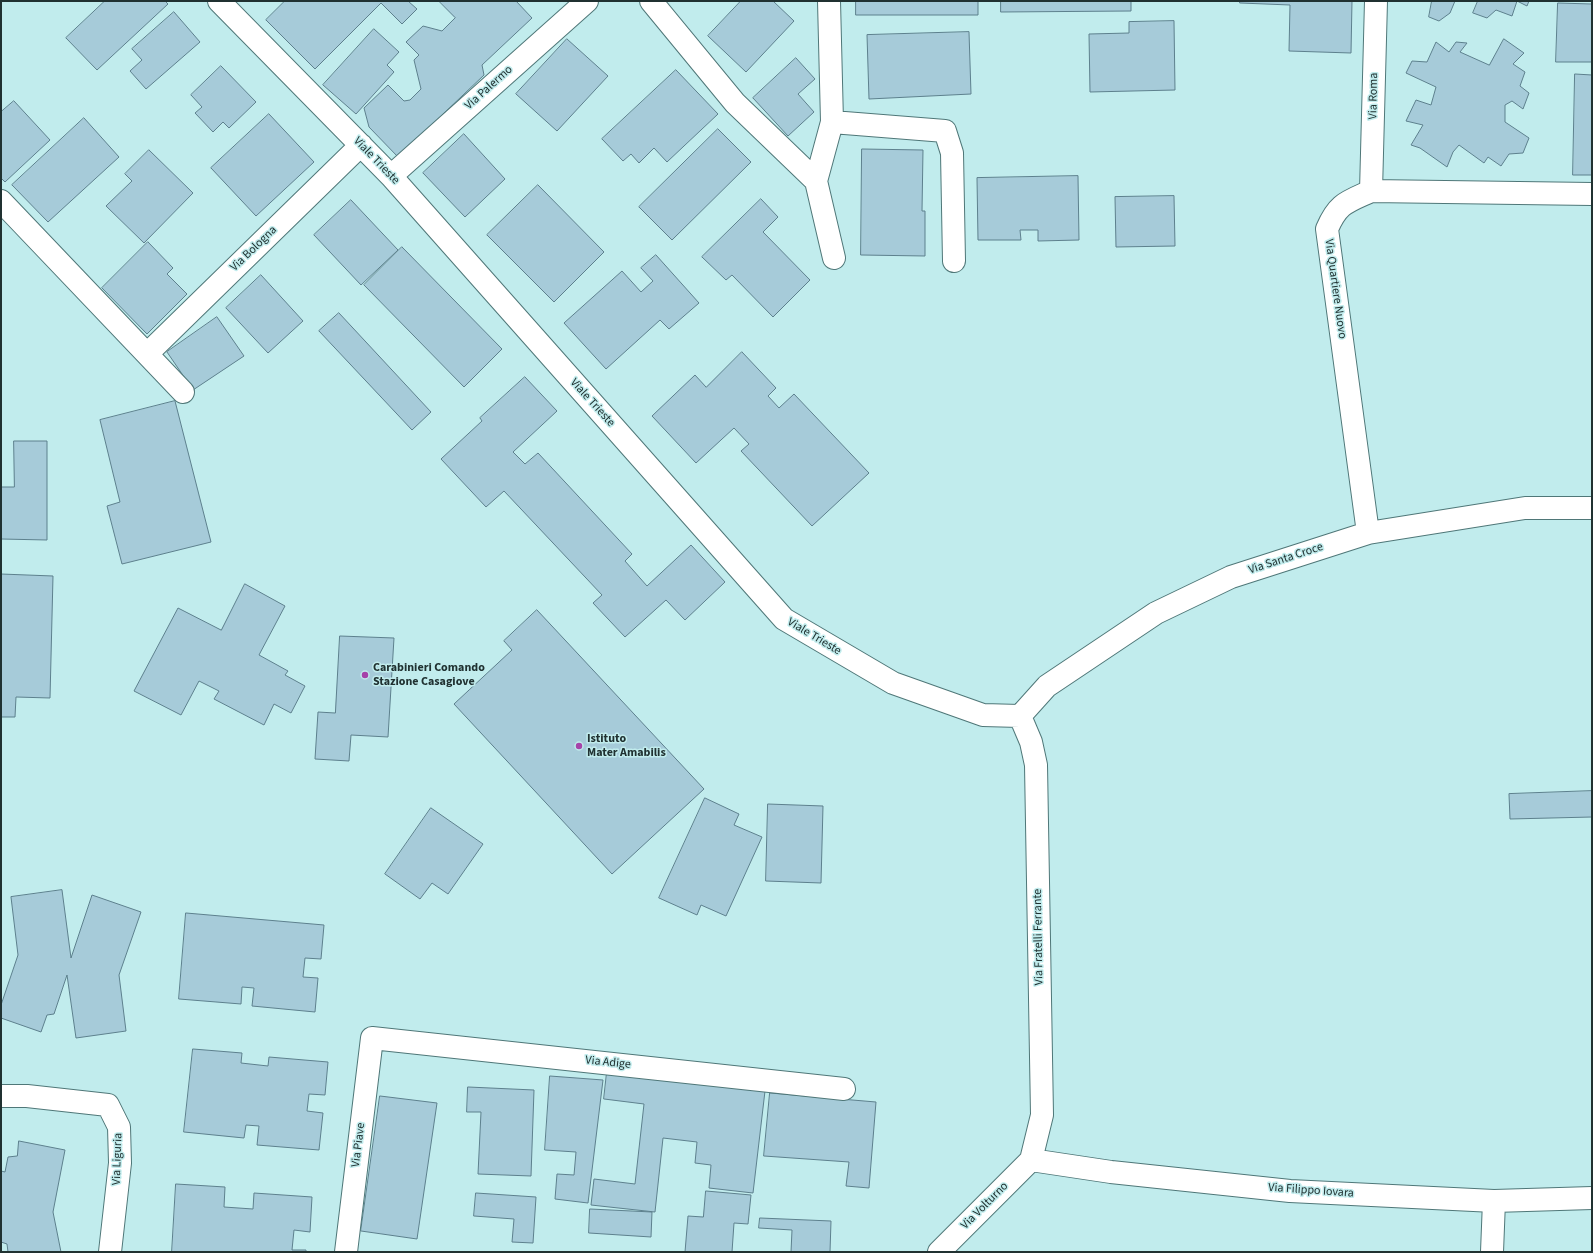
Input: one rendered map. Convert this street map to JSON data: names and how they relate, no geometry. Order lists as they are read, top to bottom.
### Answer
{
  "streets": {
    "street": [
      "Via Palermo",
      "Via Roma",
      "Viale Trieste",
      "Via Bologna",
      "Via Quartiere Nuovo",
      "Via Santa Croce",
      "Via Fratelli Ferrante",
      "Via Adige",
      "Via Piave",
      "Via Liguria",
      "Via Filippo Iovara",
      "Via Volturno"
    ]
  },
  "crossings": [
    ["Via Palermo", "Viale Trieste"],
    ["Via Roma", "Via Quartiere Nuovo"],
    ["Viale Trieste", "Via Bologna"],
    ["Viale Trieste", "Via Santa Croce"],
    ["Viale Trieste", "Via Fratelli Ferrante"],
    ["Via Quartiere Nuovo", "Via Santa Croce"],
    ["Via Santa Croce", "Via Fratelli Ferrante"],
    ["Via Fratelli Ferrante", "Via Filippo Iovara"],
    ["Via Fratelli Ferrante", "Via Volturno"],
    ["Via Adige", "Via Piave"],
    ["Via Filippo Iovara", "Via Volturno"]
  ],
  "places": ["Carabinieri Comando Stazione Casagiove", "Istituto Mater Amabilis"]
}
